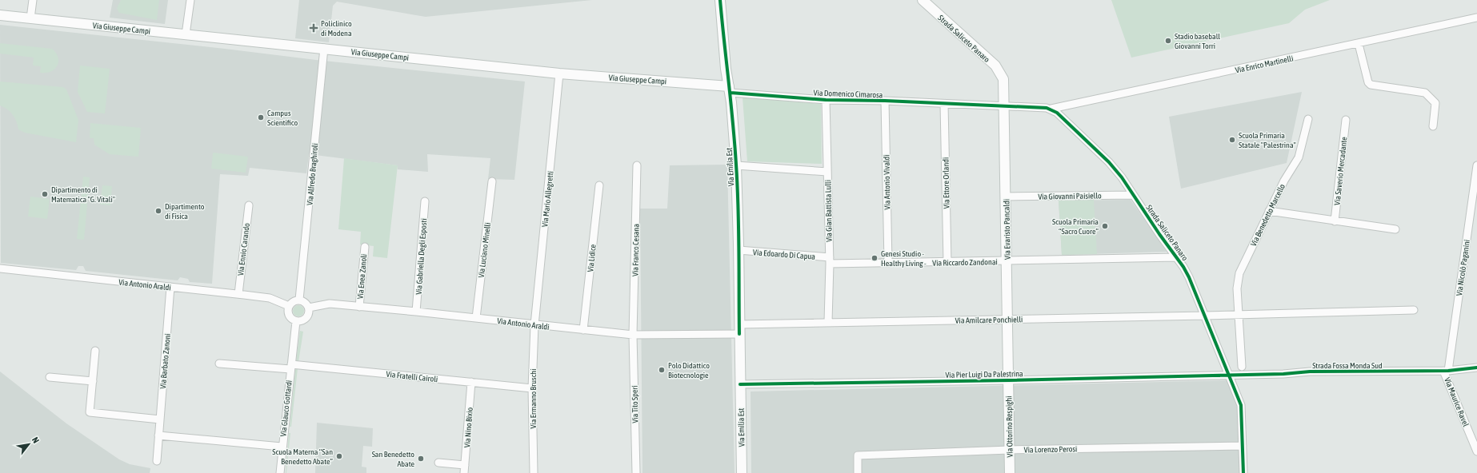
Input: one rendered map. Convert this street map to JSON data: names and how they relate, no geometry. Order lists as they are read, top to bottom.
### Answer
{
  "streets": {
    "street": [
      "Via Giuseppe Campi",
      "Strada Saliceto Panaro",
      "Via Enrico Martinelli",
      "Via Domenico Cimarosa",
      "Via Emilia Est",
      "Via Saverio Mercadante",
      "Via Alfredo Braghiroli",
      "Via Antonio Vivaldi",
      "Via Ettore Orlandi",
      "Via Giovanni Paisiello",
      "Via Mario Allegretti",
      "Via Gian Battista Lulli",
      "Via Benedetto Marcello",
      "Via Evaristo Pancaldi",
      "Via Ennio Carando",
      "Via Luciano Minelli",
      "Via Franco Cesana",
      "Via Edoardo Di Capua",
      "Via Gabriella Degli Esposti",
      "Via Lidice",
      "Via Riccardo Zandonai",
      "Via Nicolò Paganini",
      "Via Enea Zanoli",
      "Via Antonio Araldi",
      "Via Amilcare Ponchielli",
      "Via Barbato Zanoni",
      "Strada Fossa Monda Sud",
      "Via Pier Luigi Da Palestrina",
      "Via Fratelli Cairoli",
      "Via Ermanno Bruschi",
      "Via Maurice Ravel",
      "Via Tito Speri",
      "Via Glauco Gottardi",
      "Via Ottorino Respighi",
      "Via Nino Bixio",
      "Via Lorenzo Perosi"
    ]
  },
  "crossings": [
    ["Via Giuseppe Campi", "Via Domenico Cimarosa"],
    ["Via Giuseppe Campi", "Via Emilia Est"],
    ["Via Giuseppe Campi", "Via Alfredo Braghiroli"],
    ["Via Giuseppe Campi", "Via Mario Allegretti"],
    ["Strada Saliceto Panaro", "Via Enrico Martinelli"],
    ["Strada Saliceto Panaro", "Via Giovanni Paisiello"],
    ["Strada Saliceto Panaro", "Via Evaristo Pancaldi"],
    ["Strada Saliceto Panaro", "Via Riccardo Zandonai"],
    ["Strada Saliceto Panaro", "Via Amilcare Ponchielli"],
    ["Strada Saliceto Panaro", "Strada Fossa Monda Sud"],
    ["Strada Saliceto Panaro", "Via Pier Luigi Da Palestrina"],
    ["Strada Saliceto Panaro", "Via Lorenzo Perosi"],
    ["Via Domenico Cimarosa", "Via Emilia Est"],
    ["Via Domenico Cimarosa", "Via Antonio Vivaldi"],
    ["Via Domenico Cimarosa", "Via Ettore Orlandi"],
    ["Via Domenico Cimarosa", "Via Gian Battista Lulli"],
    ["Via Domenico Cimarosa", "Via Evaristo Pancaldi"],
    ["Via Emilia Est", "Via Edoardo Di Capua"],
    ["Via Emilia Est", "Via Antonio Araldi"],
    ["Via Emilia Est", "Via Amilcare Ponchielli"],
    ["Via Emilia Est", "Via Pier Luigi Da Palestrina"],
    ["Via Alfredo Braghiroli", "Via Antonio Araldi"],
    ["Via Alfredo Braghiroli", "Via Glauco Gottardi"],
    ["Via Antonio Vivaldi", "Via Riccardo Zandonai"],
    ["Via Ettore Orlandi", "Via Riccardo Zandonai"],
    ["Via Giovanni Paisiello", "Via Evaristo Pancaldi"],
    ["Via Mario Allegretti", "Via Antonio Araldi"],
    ["Via Mario Allegretti", "Via Ermanno Bruschi"],
    ["Via Gian Battista Lulli", "Via Edoardo Di Capua"],
    ["Via Gian Battista Lulli", "Via Riccardo Zandonai"],
    ["Via Gian Battista Lulli", "Via Amilcare Ponchielli"],
    ["Via Benedetto Marcello", "Via Amilcare Ponchielli"],
    ["Via Evaristo Pancaldi", "Via Riccardo Zandonai"],
    ["Via Evaristo Pancaldi", "Via Amilcare Ponchielli"],
    ["Via Evaristo Pancaldi", "Via Pier Luigi Da Palestrina"],
    ["Via Evaristo Pancaldi", "Via Ottorino Respighi"],
    ["Via Ennio Carando", "Via Antonio Araldi"],
    ["Via Luciano Minelli", "Via Antonio Araldi"],
    ["Via Franco Cesana", "Via Antonio Araldi"],
    ["Via Franco Cesana", "Via Tito Speri"],
    ["Via Edoardo Di Capua", "Via Riccardo Zandonai"],
    ["Via Gabriella Degli Esposti", "Via Antonio Araldi"],
    ["Via Lidice", "Via Antonio Araldi"],
    ["Via Nicolò Paganini", "Strada Fossa Monda Sud"],
    ["Via Nicolò Paganini", "Via Maurice Ravel"],
    ["Via Enea Zanoli", "Via Antonio Araldi"],
    ["Via Antonio Araldi", "Via Barbato Zanoni"],
    ["Via Antonio Araldi", "Via Ermanno Bruschi"],
    ["Via Antonio Araldi", "Via Tito Speri"],
    ["Via Antonio Araldi", "Via Glauco Gottardi"],
    ["Via Barbato Zanoni", "Via Glauco Gottardi"],
    ["Strada Fossa Monda Sud", "Via Pier Luigi Da Palestrina"],
    ["Strada Fossa Monda Sud", "Via Maurice Ravel"],
    ["Via Pier Luigi Da Palestrina", "Via Ottorino Respighi"],
    ["Via Fratelli Cairoli", "Via Ermanno Bruschi"],
    ["Via Fratelli Cairoli", "Via Glauco Gottardi"],
    ["Via Fratelli Cairoli", "Via Nino Bixio"],
    ["Via Ottorino Respighi", "Via Lorenzo Perosi"]
  ],
  "places": {
    "health": ["Policlinico di Modena"],
    "other": [
      "Stadio baseball Giovanni Torri",
      "Campus Scientifico",
      "Scuola Primaria Statale \"Palestrina\"",
      "Dipartimento di Matematica \"G. Vitali\"",
      "Dipartimento di Fisica",
      "Scuola Primaria “Sacro Cuore”",
      "Genesi Studio - Healthy Living -",
      "Polo Didattico Biotecnologie",
      "Scuola Materna “San Benedetto Abate”",
      "San Benedetto Abate"
    ]
  },
  "north": "top right"
}
